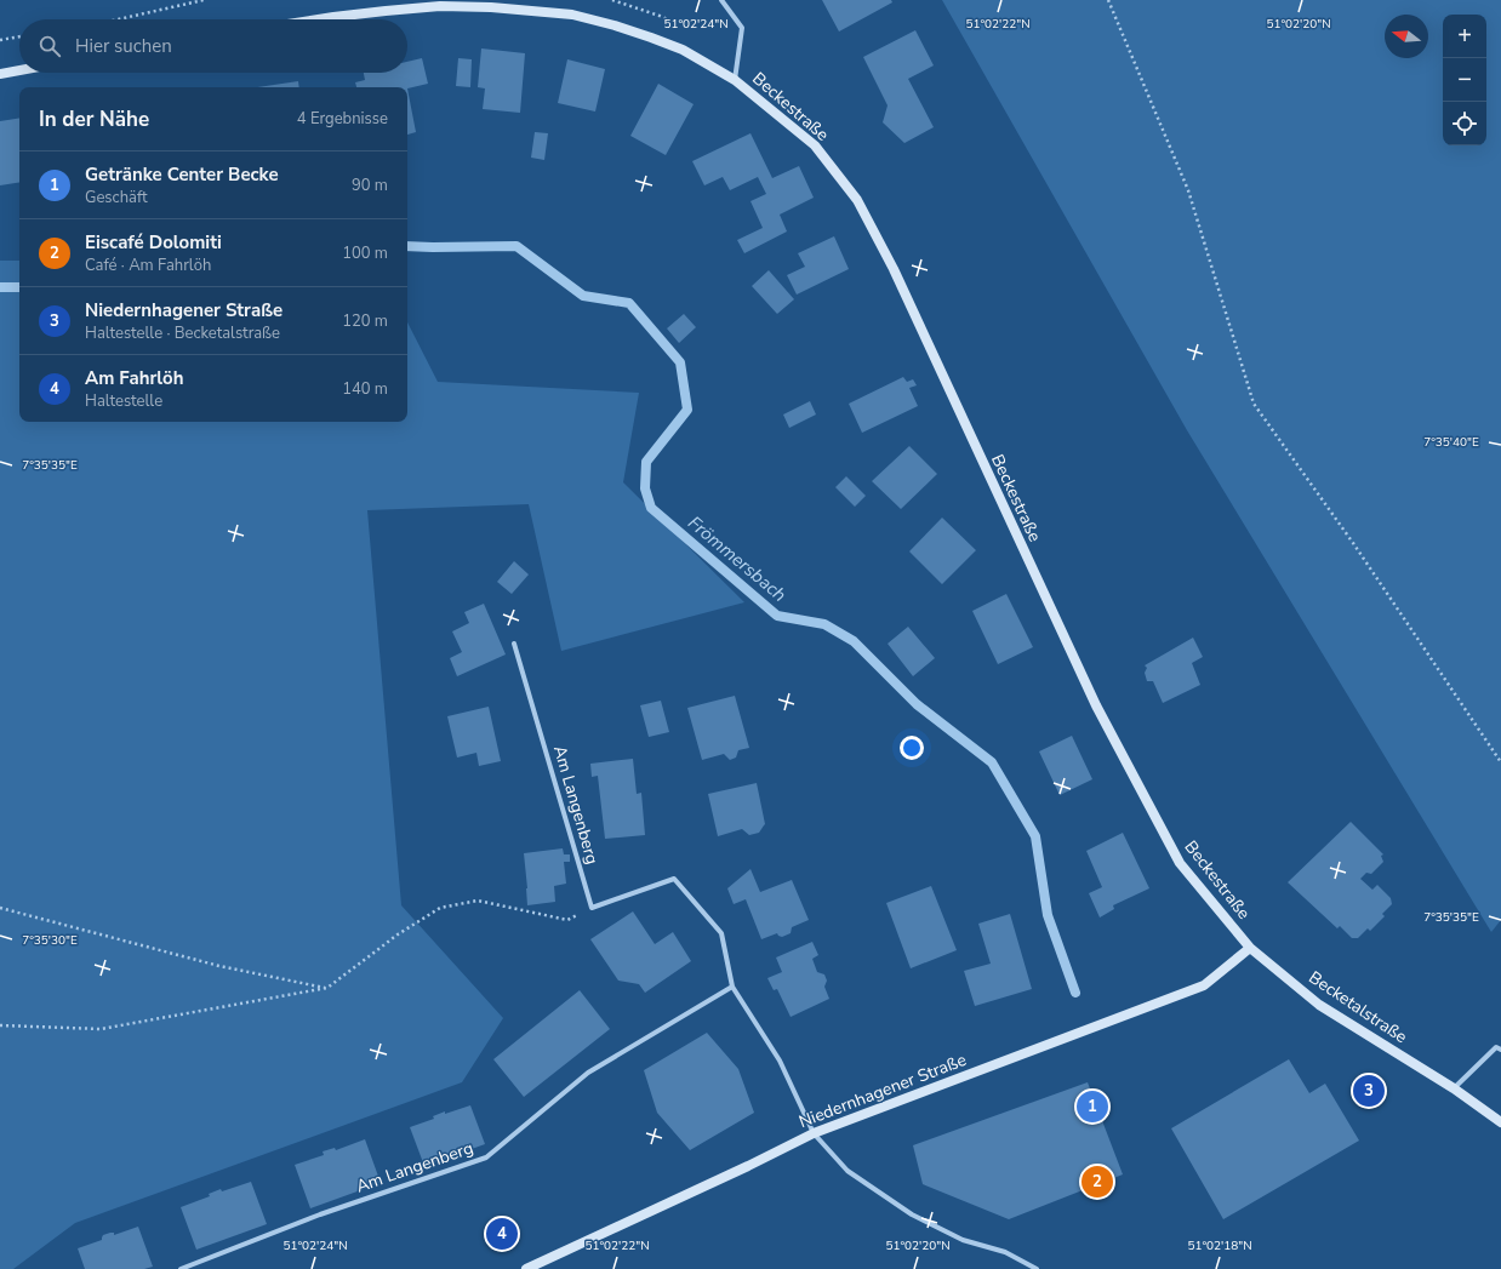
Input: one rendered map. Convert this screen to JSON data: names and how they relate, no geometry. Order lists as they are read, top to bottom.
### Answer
{
  "streets": {
    "main road": ["Beckestraße", "Becketalstraße", "Niedernhagener Straße"],
    "street": ["Am Langenberg"]
  },
  "crossings": [
    ["Beckestraße", "Becketalstraße"],
    ["Beckestraße", "Niedernhagener Straße"],
    ["Becketalstraße", "Niedernhagener Straße"]
  ],
  "water": ["Frömmersbach"],
  "north": "left",
  "page": {
    "map_buttons": ["+", "−"],
    "search": "Hier suchen",
    "heading": ["In der Nähe", "4 Ergebnisse"],
    "list": [
      {
        "mark": "1",
        "name": "Getränke Center Becke",
        "note": "Geschäft",
        "value": "90 m"
      },
      {
        "mark": "2",
        "name": "Eiscafé Dolomiti",
        "note": "Café · Am Fahrlöh",
        "value": "100 m"
      },
      {
        "mark": "3",
        "name": "Niedernhagener Straße",
        "note": "Haltestelle · Becketalstraße",
        "value": "120 m"
      },
      {
        "mark": "4",
        "name": "Am Fahrlöh",
        "note": "Haltestelle",
        "value": "140 m"
      }
    ],
    "pins": [
      "3",
      "1",
      "2",
      "4"
    ]
  },
  "coordinates": [
    "51°02'24\"N",
    "51°02'22\"N",
    "51°02'20\"N",
    "7°35'40\"E",
    "7°35'35\"E",
    "7°35'30\"E",
    "51°02'18\"N"
  ]
}
